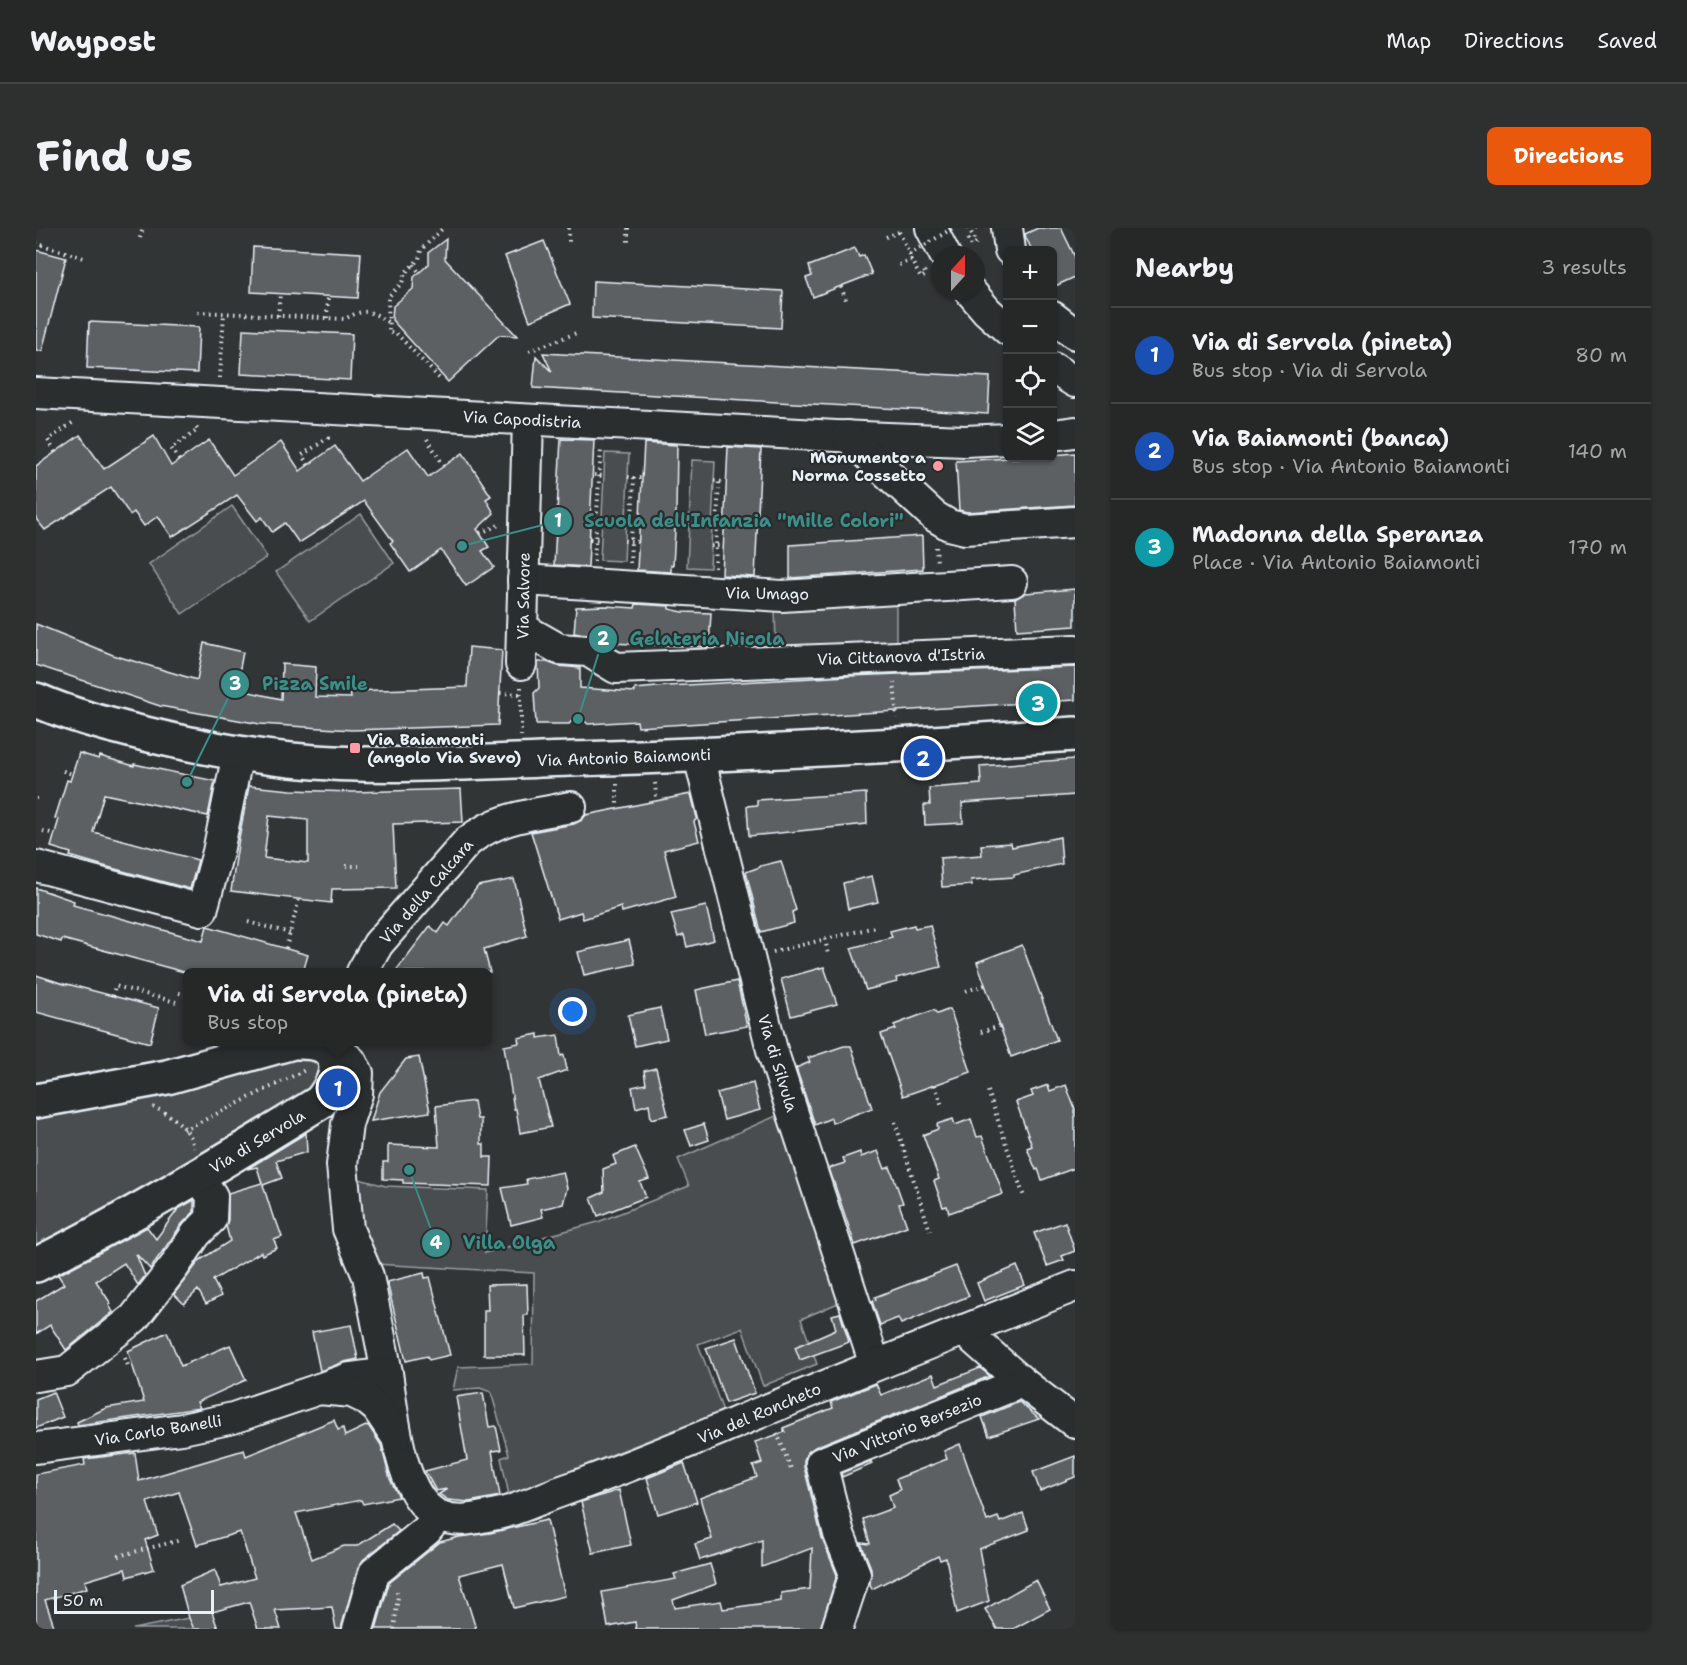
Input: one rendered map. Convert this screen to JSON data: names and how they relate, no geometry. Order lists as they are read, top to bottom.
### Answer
{
  "streets": {
    "main road": ["Via Antonio Baiamonti", "Via di Servola"],
    "street": [
      "Via Capodistria",
      "Via Umago",
      "Via Salvore",
      "Via Cittanova d'Istria",
      "Via della Calcara",
      "Via di Silvula",
      "Via del Roncheto",
      "Via Vittorio Bersezio",
      "Via Carlo Banelli"
    ]
  },
  "crossings": [
    ["Via Capodistria", "Via Salvore"],
    ["Via Umago", "Via Salvore"],
    ["Via Salvore", "Via Cittanova d'Istria"],
    ["Via Antonio Baiamonti", "Via di Silvula"],
    ["Via di Silvula", "Via del Roncheto"]
  ],
  "places": {
    "other": [
      "Monumento a Norma Cossetto",
      "Scuola dell'Infanzia \"Mille Colori\"",
      "Gelateria Nicola",
      "Pizza Smile",
      "Villa Olga"
    ],
    "transit": ["Via Baiamonti (angolo Via Svevo)"]
  },
  "scale_bar": "50 m",
  "north": "top",
  "page": {
    "header": "Waypost",
    "nav": ["Map", "Directions", "Saved"],
    "buttons": "Directions",
    "title": "Find us",
    "heading": ["Nearby", "3 results"],
    "map_buttons": ["+", "−"],
    "list": [
      {
        "mark": "1",
        "name": "Via di Servola (pineta)",
        "note": "Bus stop · Via di Servola",
        "value": "80 m"
      },
      {
        "mark": "2",
        "name": "Via Baiamonti (banca)",
        "note": "Bus stop · Via Antonio Baiamonti",
        "value": "140 m"
      },
      {
        "mark": "3",
        "name": "Madonna della Speranza",
        "note": "Place · Via Antonio Baiamonti",
        "value": "170 m"
      }
    ],
    "pins": ["3", "2", "1"],
    "popup": ["Via di Servola (pineta)", "Bus stop"],
    "scale": "50 m"
  }
}
